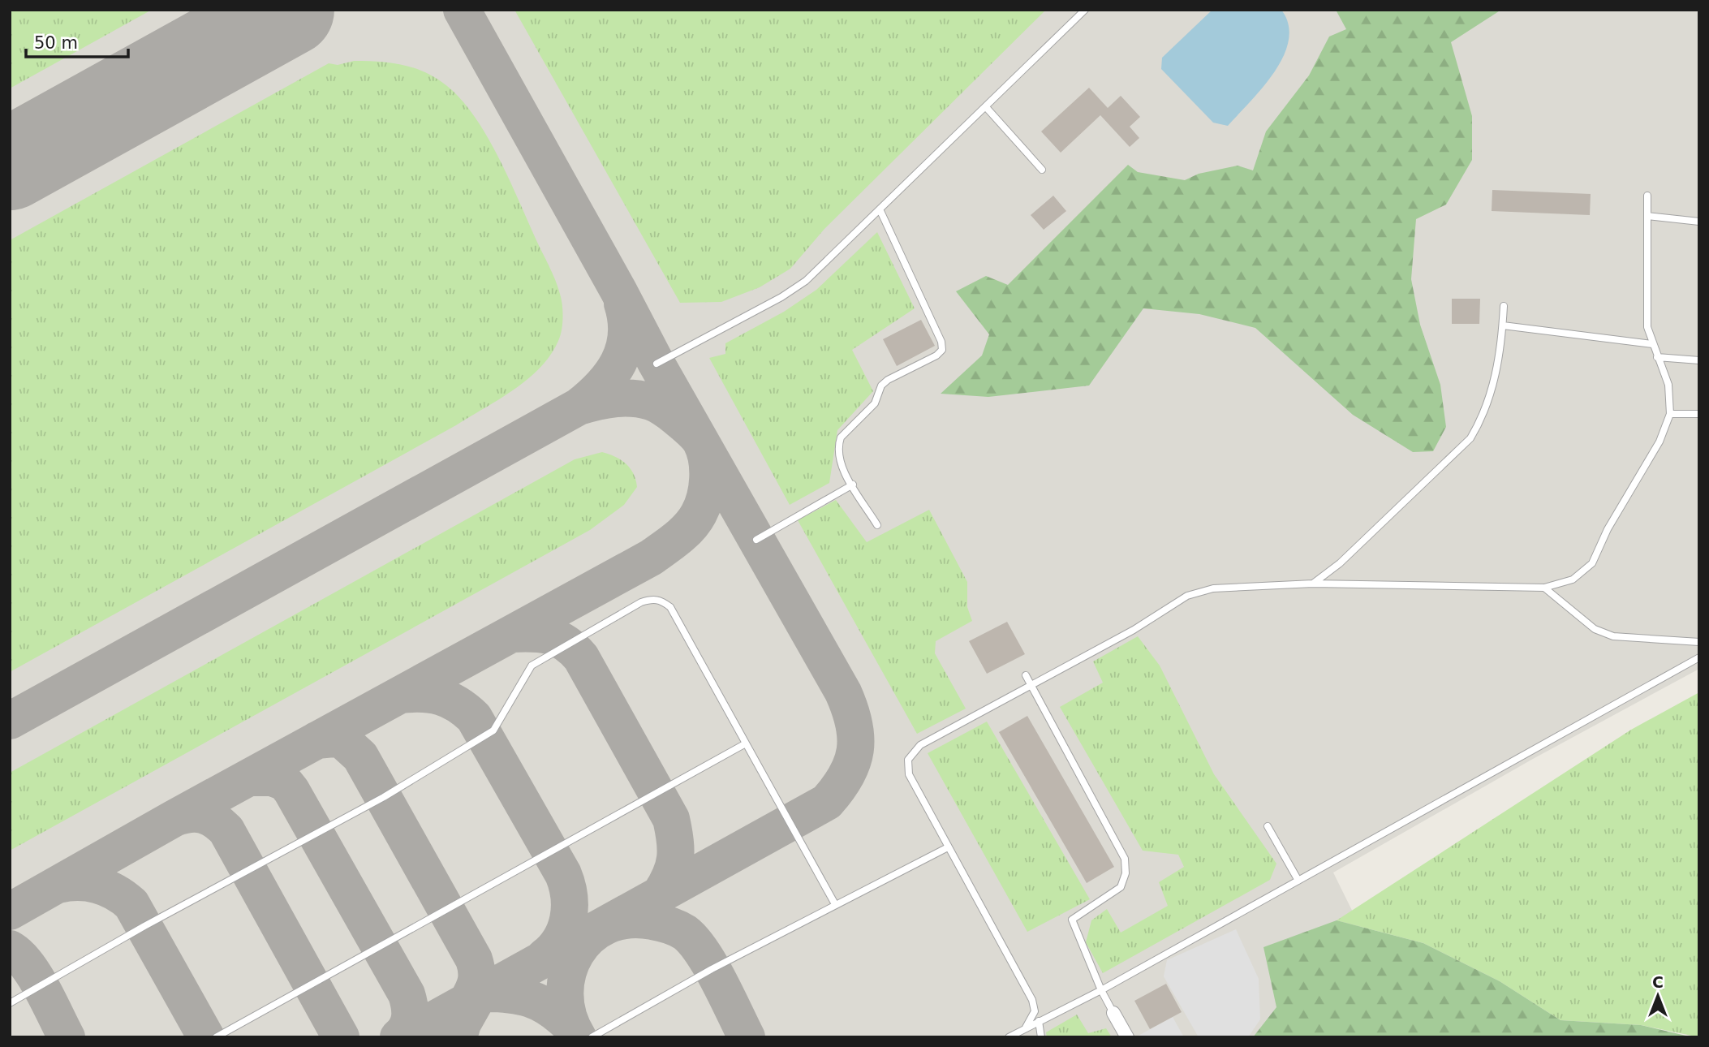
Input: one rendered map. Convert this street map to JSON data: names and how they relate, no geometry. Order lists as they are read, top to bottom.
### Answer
{
  "scale_bar": "50 m",
  "north": "top"
}
